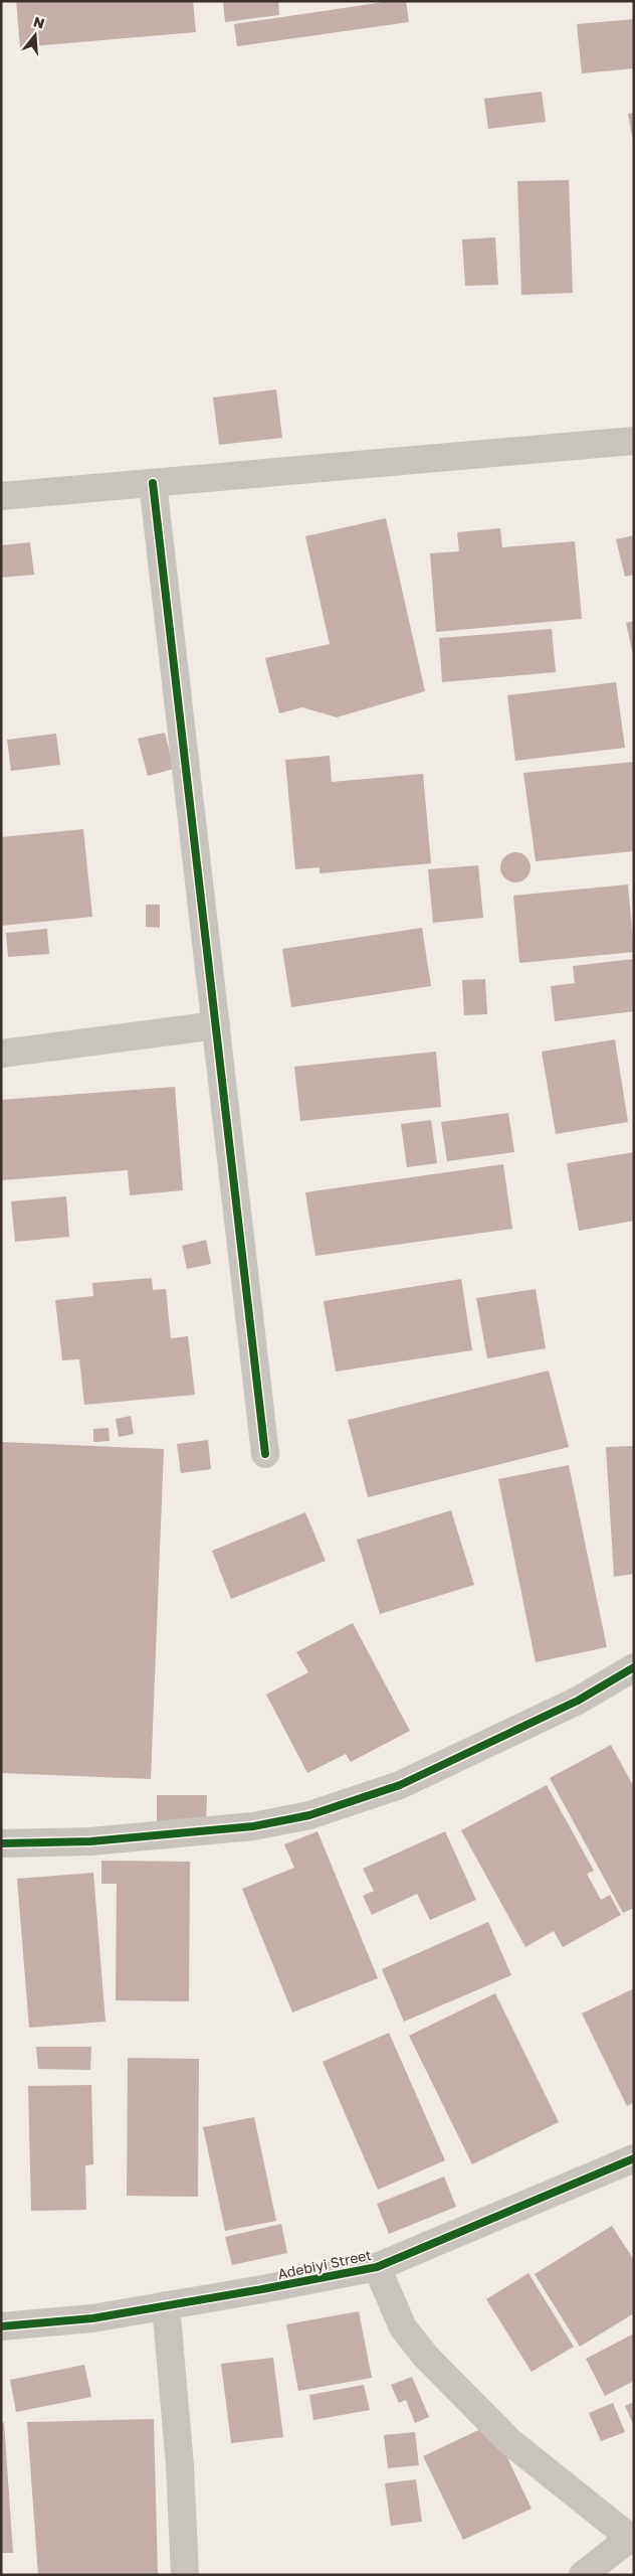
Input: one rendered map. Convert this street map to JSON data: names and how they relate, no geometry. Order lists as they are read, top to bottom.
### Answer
{
  "streets": {
    "street": ["Adebiyi Street"]
  },
  "north": "top"
}
